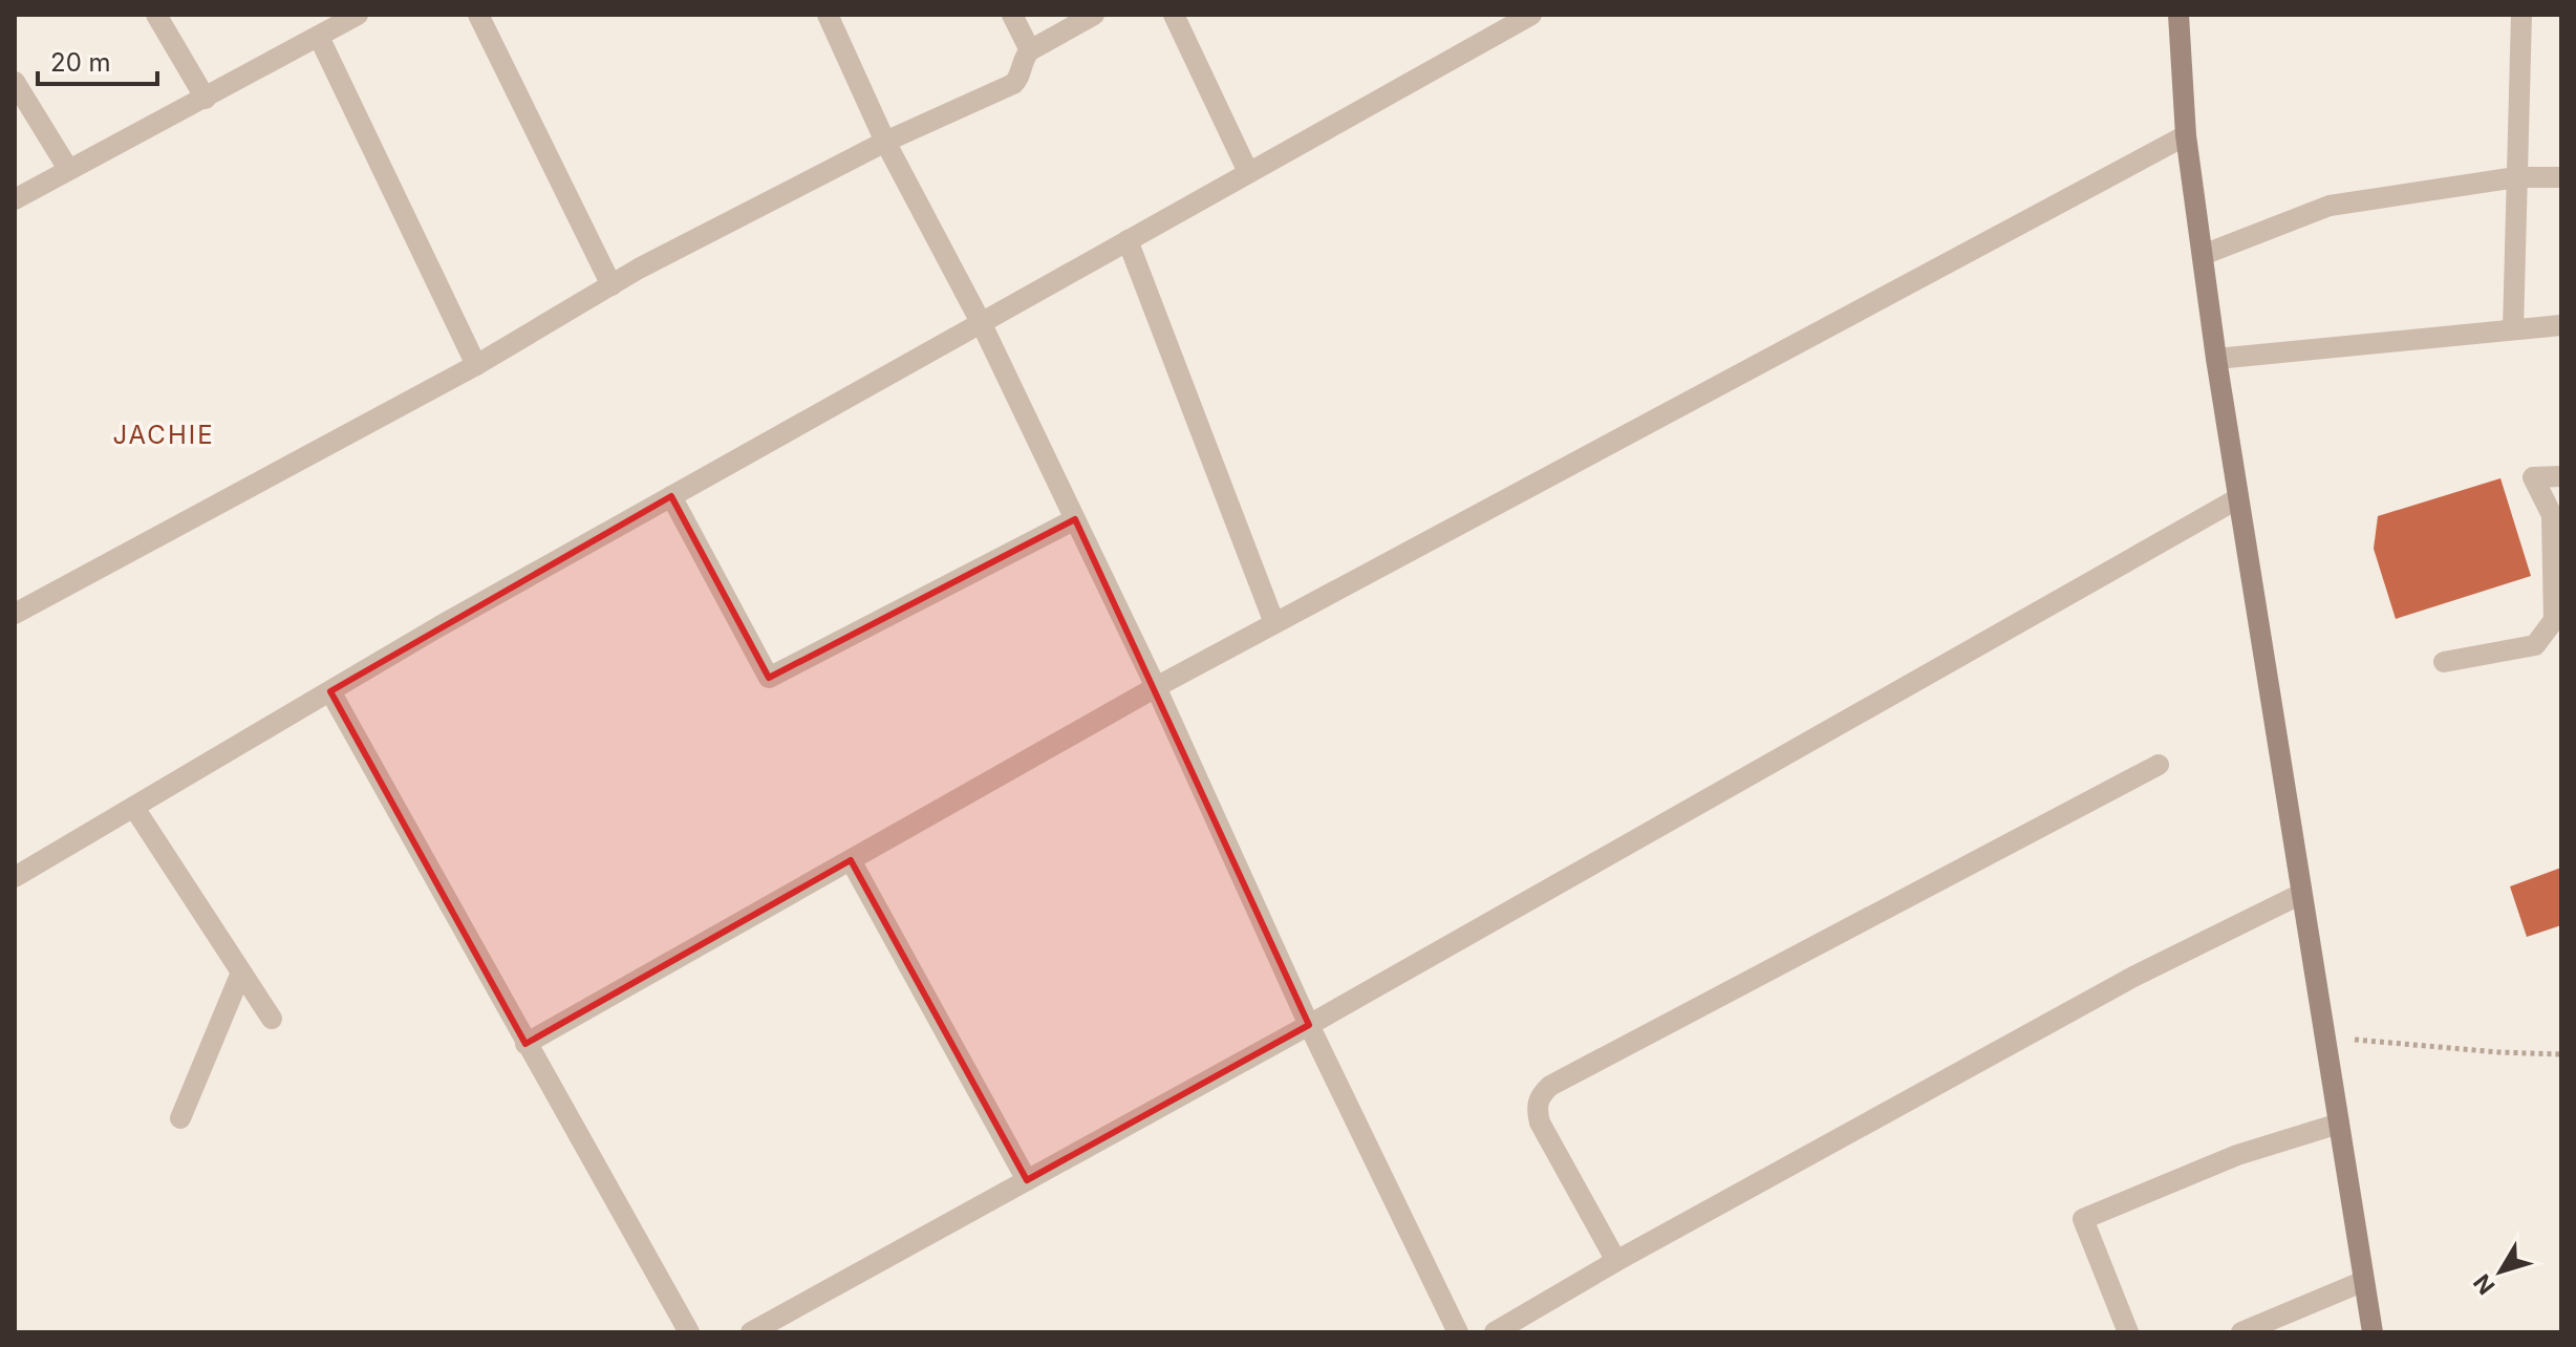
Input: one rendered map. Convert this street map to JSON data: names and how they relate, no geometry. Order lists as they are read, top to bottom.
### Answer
{
  "districts": ["JACHIE"],
  "scale_bar": "20 m",
  "north": "bottom left"
}
